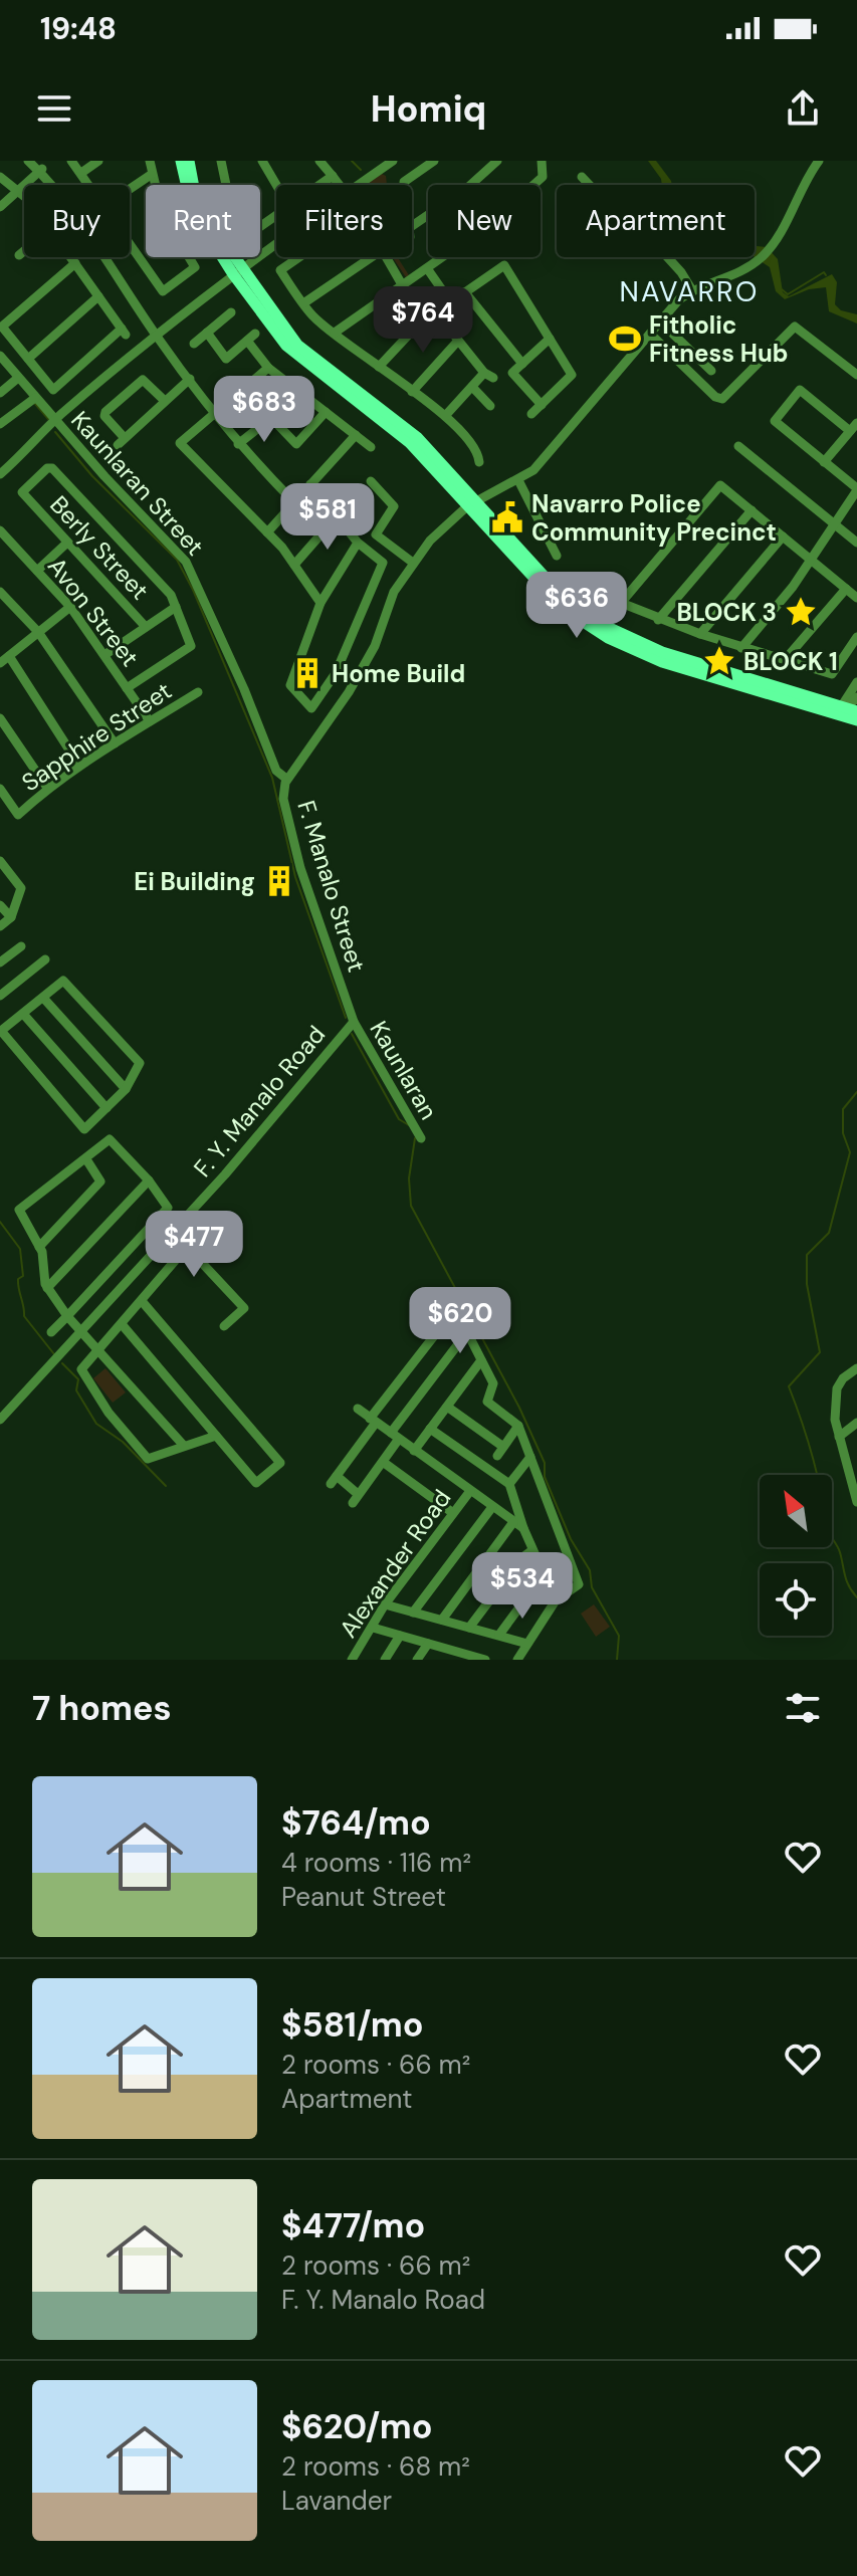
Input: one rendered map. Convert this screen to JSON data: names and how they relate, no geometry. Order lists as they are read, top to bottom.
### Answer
{
  "streets": {
    "street": [
      "Kaunlaran Street",
      "Berly Street",
      "Avon Street",
      "Sapphire Street",
      "F. Manalo Street",
      "Kaunlaran",
      "F. Y. Manalo Road",
      "Alexander Road"
    ]
  },
  "crossings": [
    ["Kaunlaran Street", "F. Manalo Street"],
    ["Avon Street", "Sapphire Street"],
    ["F. Manalo Street", "Kaunlaran"],
    ["F. Manalo Street", "F. Y. Manalo Road"],
    ["Kaunlaran", "F. Y. Manalo Road"]
  ],
  "districts": ["NAVARRO"],
  "places": {
    "sports": ["Fitholic Fitness Hub"],
    "public building": ["Navarro Police Community Precinct"],
    "place": ["BLOCK 3", "BLOCK 1"],
    "building": ["Home Build", "Ei Building"]
  },
  "north": "top left",
  "page": {
    "status": "19:48",
    "header": "Homiq",
    "chip": [
      "Buy",
      "Rent",
      "Filters",
      "New",
      "Apartment"
    ],
    "price": [
      "$764",
      "$683",
      "$581",
      "$636",
      "$477",
      "$620",
      "$534"
    ],
    "heading": "7 homes",
    "list": [
      {
        "name": "$764/mo",
        "note": "4 rooms · 116 m² · Peanut Street"
      },
      {
        "name": "$581/mo",
        "note": "2 rooms · 66 m² · Apartment"
      },
      {
        "name": "$477/mo",
        "note": "2 rooms · 66 m² · F. Y. Manalo Road"
      },
      {
        "name": "$620/mo",
        "note": "2 rooms · 68 m² · Lavander"
      }
    ]
  }
}
